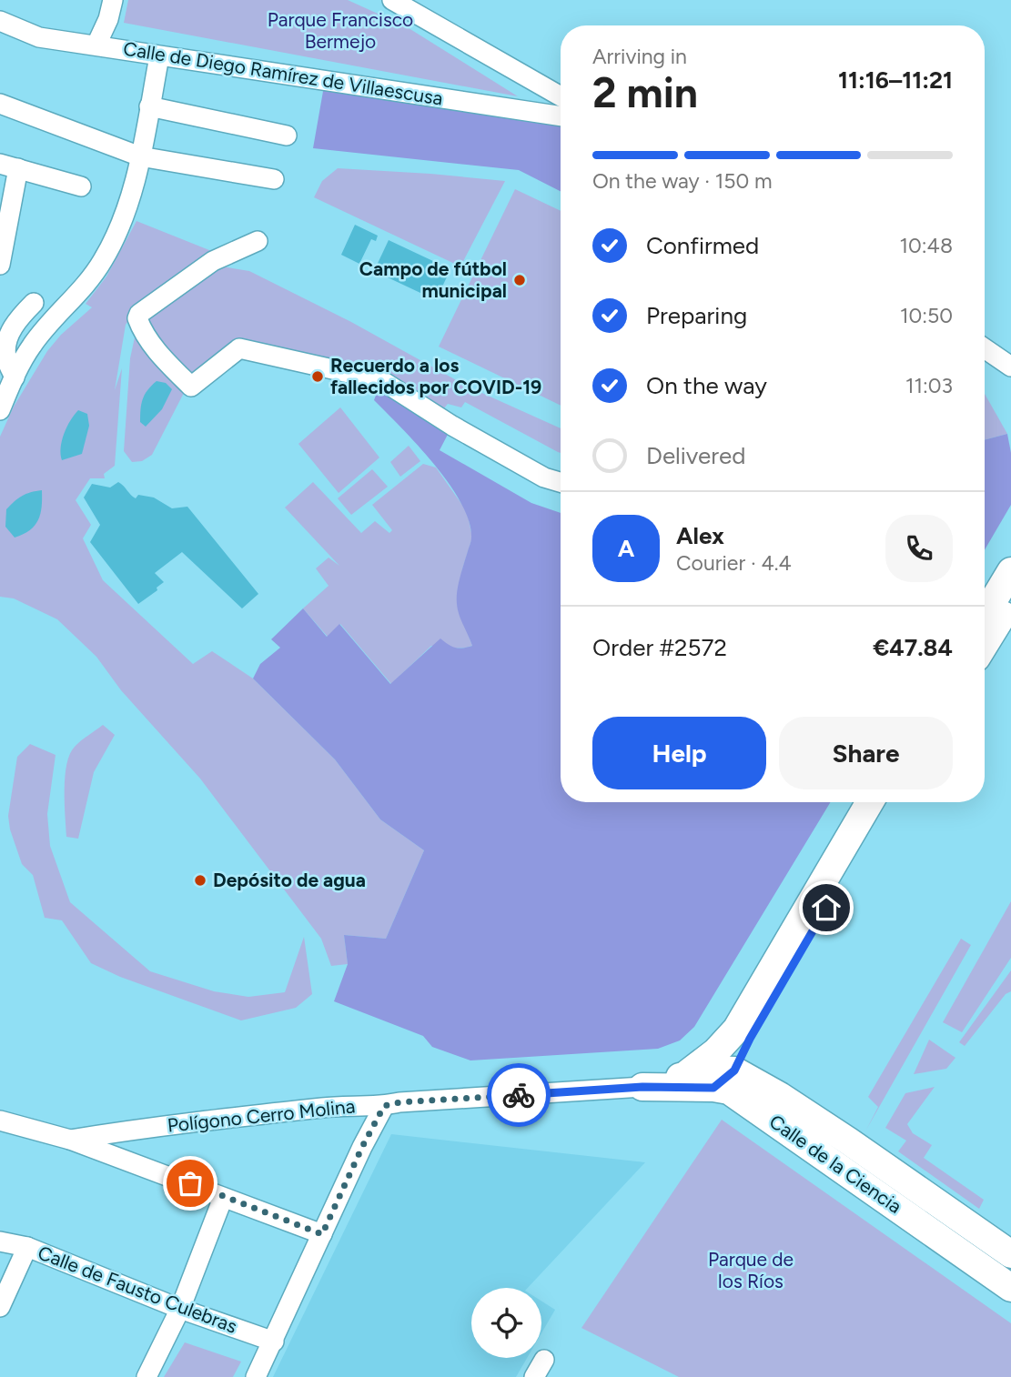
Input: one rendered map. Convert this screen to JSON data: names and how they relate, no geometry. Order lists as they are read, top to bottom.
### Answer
{
  "streets": {
    "street": [
      "Calle de Diego Ramírez de Villaescusa",
      "Polígono Cerro Molina",
      "Calle de la Ciencia",
      "Calle de Fausto Culebras"
    ]
  },
  "crossings": [
    ["Polígono Cerro Molina", "Calle de la Ciencia"]
  ],
  "parks": ["Parque Francisco Bermejo", "Parque de los Ríos"],
  "places": ["Campo de fútbol municipal", "Recuerdo a los fallecidos por COVID-19", "Depósito de agua"],
  "page": {
    "heading": ["2 min", "Arriving in", "11:16–11:21"],
    "panel": [
      "Alex",
      "Courier · 4.4",
      "Order #2572",
      "€47.84"
    ],
    "bar": "On the way · 150 m",
    "list": [
      ["Confirmed", "10:48"],
      ["Preparing", "10:50"],
      ["On the way", "11:03"],
      "Delivered"
    ],
    "round": "A",
    "buttons": ["Help", "Share"]
  }
}
